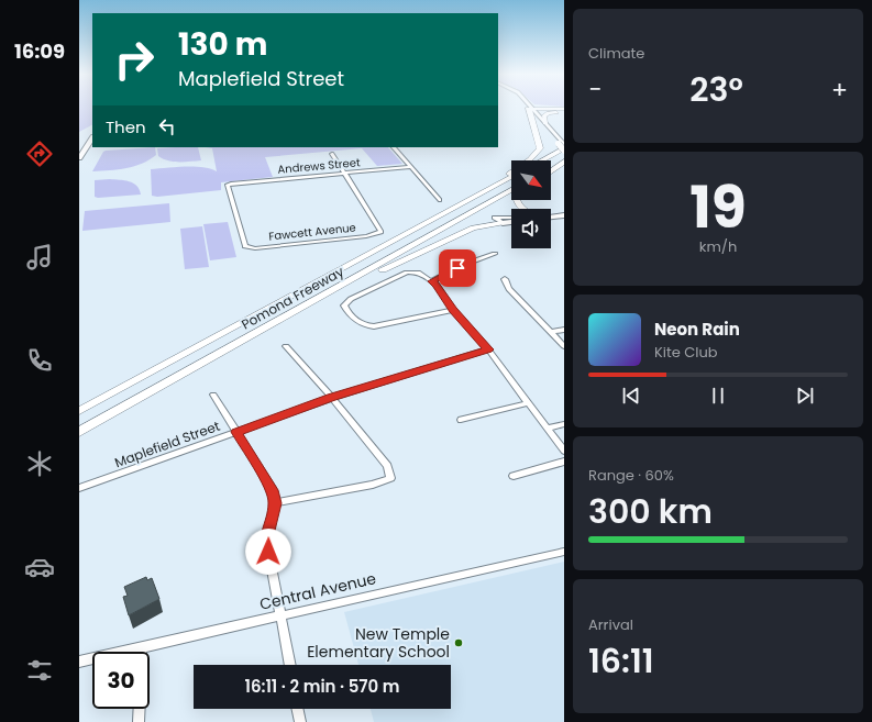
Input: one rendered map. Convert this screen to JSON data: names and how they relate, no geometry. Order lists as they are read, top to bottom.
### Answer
{
  "streets": {
    "highway": ["Pomona Freeway"],
    "street": [
      "Andrews Street",
      "Fawcett Avenue",
      "Maplefield Street",
      "Central Avenue"
    ]
  },
  "crossings": [
    ["Andrews Street", "Fawcett Avenue"]
  ],
  "places": ["New Temple Elementary School"],
  "north": "bottom right",
  "page": {
    "tabs": "16:09",
    "tile": [
      "Climate",
      ["19", "km/h"],
      ["Range · 60%", "300 km"],
      ["Arrival", "16:11"]
    ],
    "turn": ["130 m", "Maplefield Street"],
    "heat": ["−", "23°", "+"],
    "then": "Then",
    "song": ["Neon Rain", "Kite Club"],
    "limit": "30",
    "trip": "16:11 · 2 min · 570 m"
  }
}
